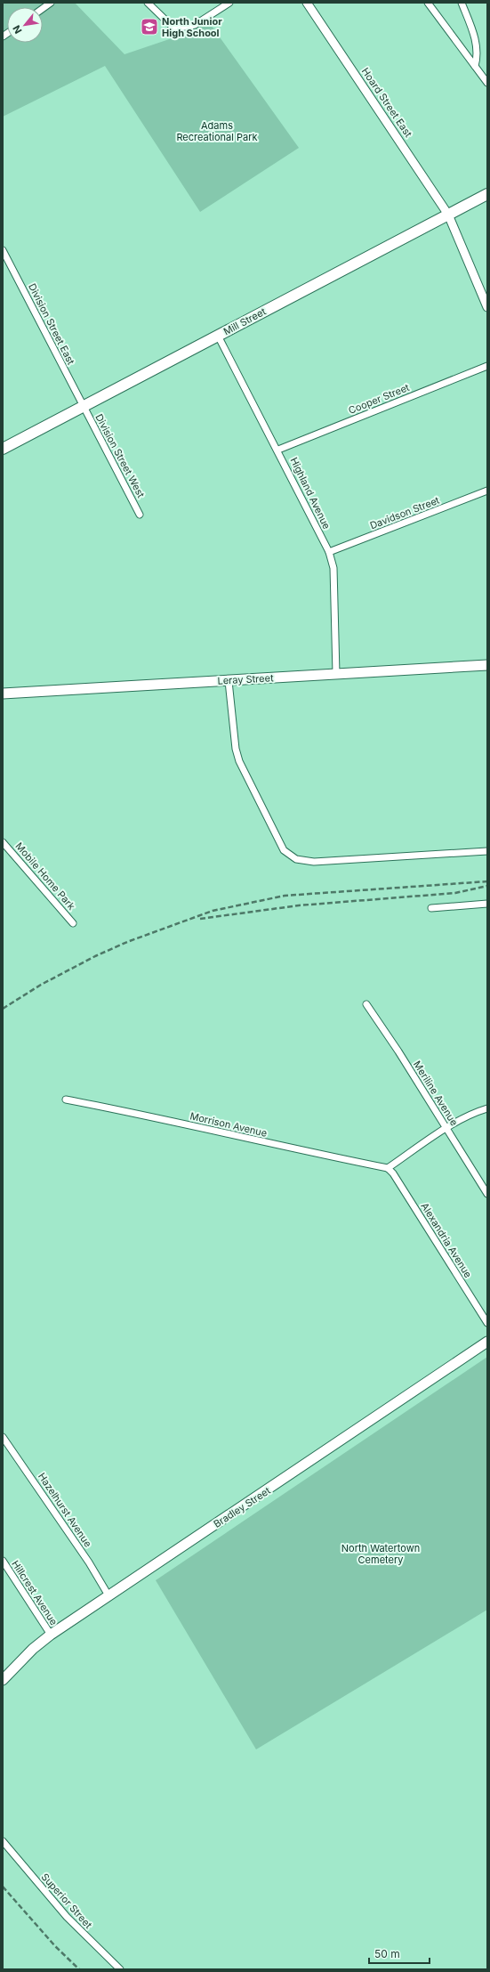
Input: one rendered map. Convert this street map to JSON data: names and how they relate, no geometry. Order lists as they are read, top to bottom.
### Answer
{
  "streets": {
    "highway": ["Mill Street"],
    "main road": ["Leray Street", "Bradley Street"],
    "street": [
      "Hoard Street East",
      "Division Street East",
      "Cooper Street",
      "Division Street West",
      "Highland Avenue",
      "Davidson Street",
      "Mobile Home Park",
      "Meriline Avenue",
      "Morrison Avenue",
      "Alexandria Avenue",
      "Hazelhurst Avenue",
      "Hillcrest Avenue",
      "Superior Street"
    ]
  },
  "crossings": [
    ["Hoard Street East", "Mill Street"],
    ["Mill Street", "Division Street East"],
    ["Mill Street", "Division Street West"],
    ["Mill Street", "Highland Avenue"],
    ["Division Street East", "Division Street West"],
    ["Cooper Street", "Highland Avenue"],
    ["Highland Avenue", "Davidson Street"],
    ["Highland Avenue", "Leray Street"],
    ["Morrison Avenue", "Alexandria Avenue"],
    ["Bradley Street", "Hazelhurst Avenue"],
    ["Bradley Street", "Hillcrest Avenue"]
  ],
  "parks": ["Adams Recreational Park", "North Watertown Cemetery"],
  "places": {
    "school or university": ["North Junior High School"]
  },
  "scale_bar": "50 m",
  "north": "bottom left"
}
